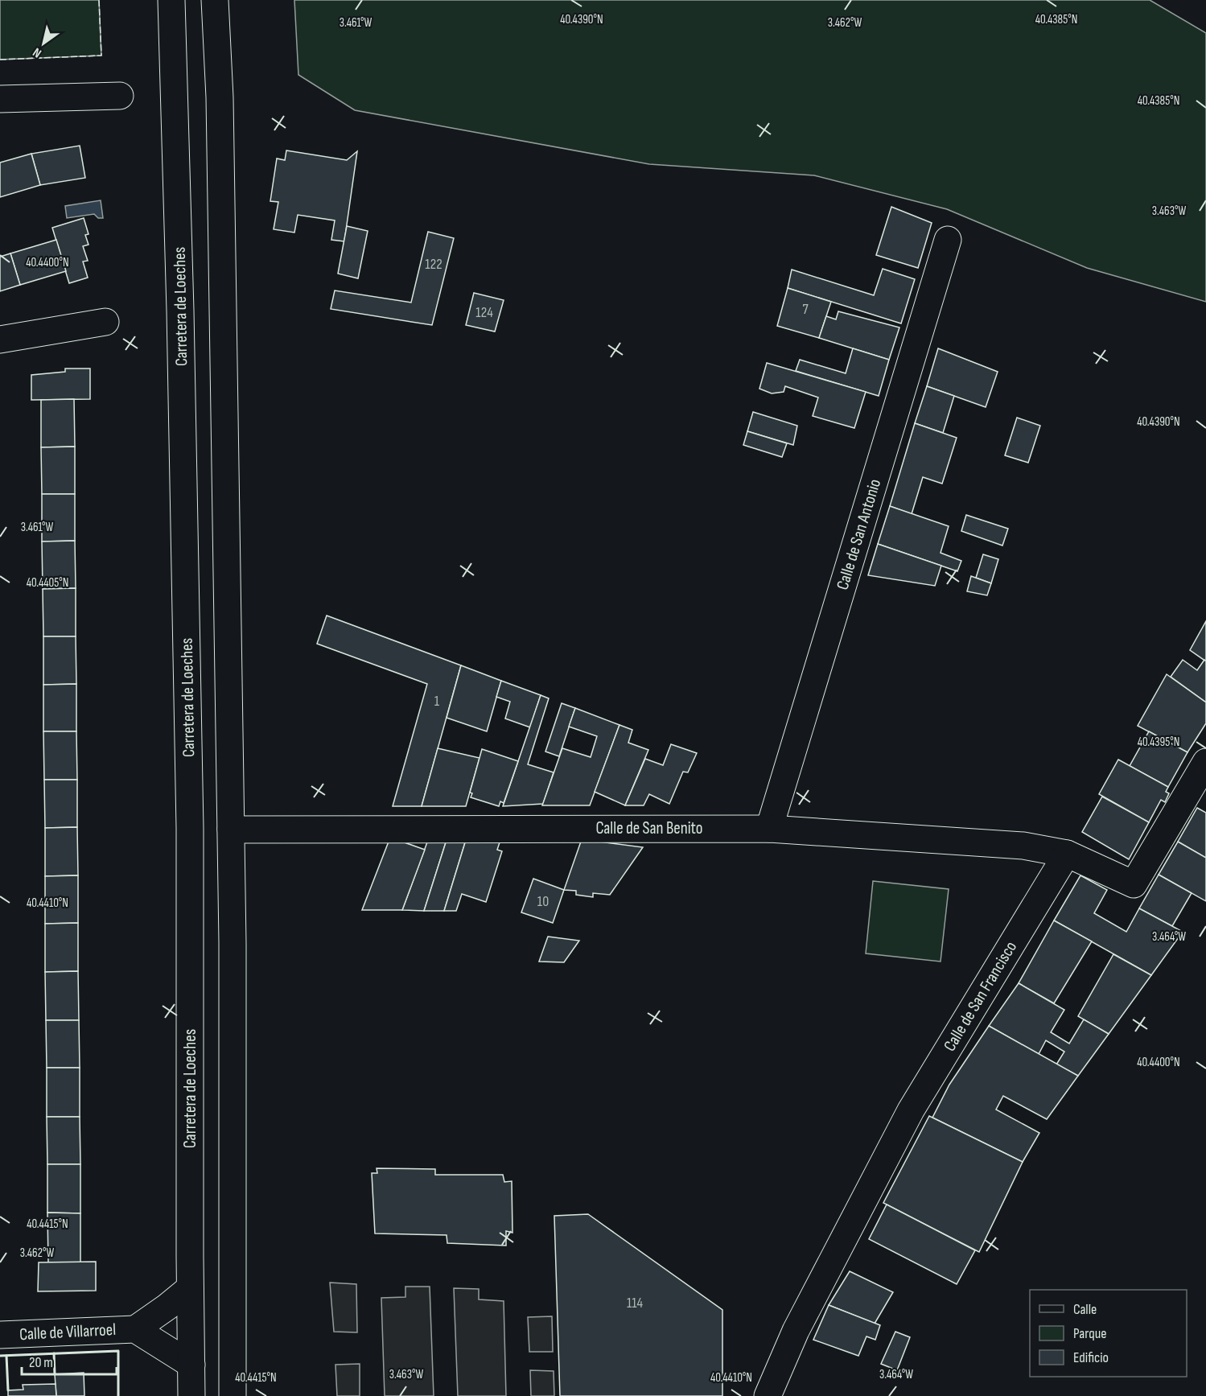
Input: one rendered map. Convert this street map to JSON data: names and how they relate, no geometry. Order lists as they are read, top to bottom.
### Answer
{
  "streets": {
    "street": [
      "Carretera de Loeches",
      "Calle de San Antonio",
      "Calle de San Benito",
      "Calle de San Francisco",
      "Calle de Villarroel"
    ]
  },
  "crossings": [
    ["Carretera de Loeches", "Calle de Villarroel"],
    ["Calle de San Antonio", "Calle de San Benito"],
    ["Calle de San Benito", "Calle de San Francisco"]
  ],
  "house_numbers": [
    "122",
    "7",
    "124",
    "1",
    "10",
    "114"
  ],
  "legend": ["Calle", "Parque", "Edificio"],
  "scale_bar": "20 m",
  "north": "bottom left",
  "coordinates": [
    "40.4390°N",
    "40.4385°N",
    "3.461°W",
    "3.462°W",
    "3.463°W",
    "40.4400°N",
    "40.4405°N",
    "40.4395°N",
    "40.4410°N",
    "3.464°W",
    "40.4415°N"
  ]
}
